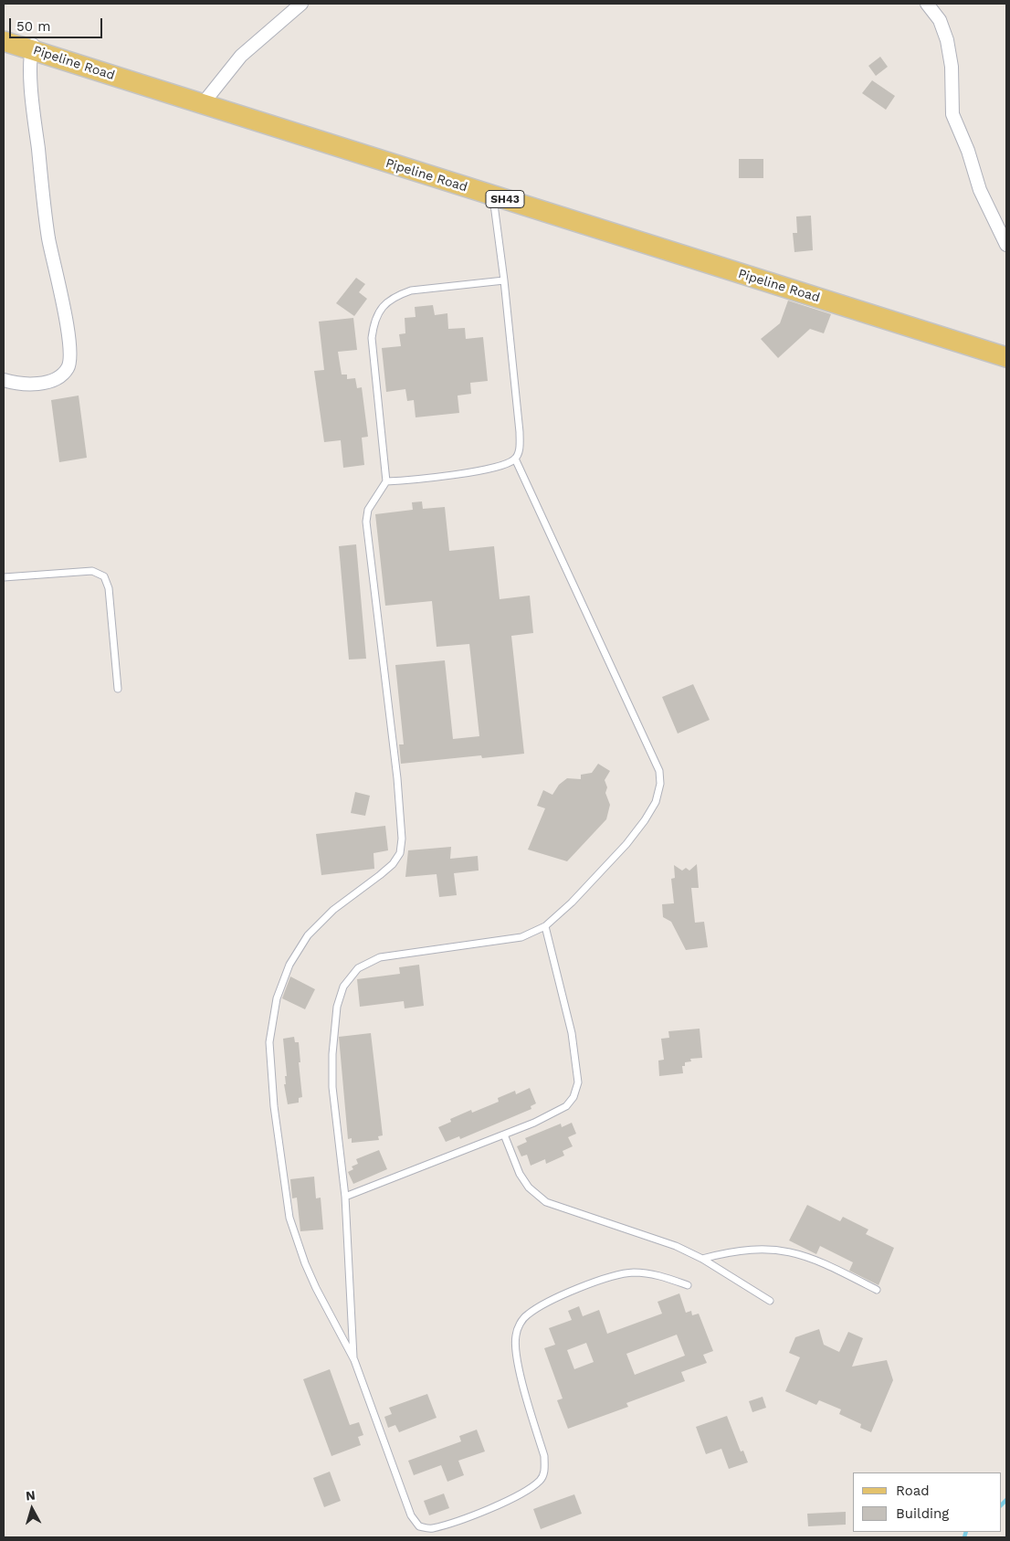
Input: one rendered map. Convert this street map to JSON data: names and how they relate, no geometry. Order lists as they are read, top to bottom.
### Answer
{
  "streets": {
    "main road": ["Pipeline Road", "SH43"]
  },
  "legend": ["Road", "Building"],
  "scale_bar": "50 m",
  "north": "top"
}
